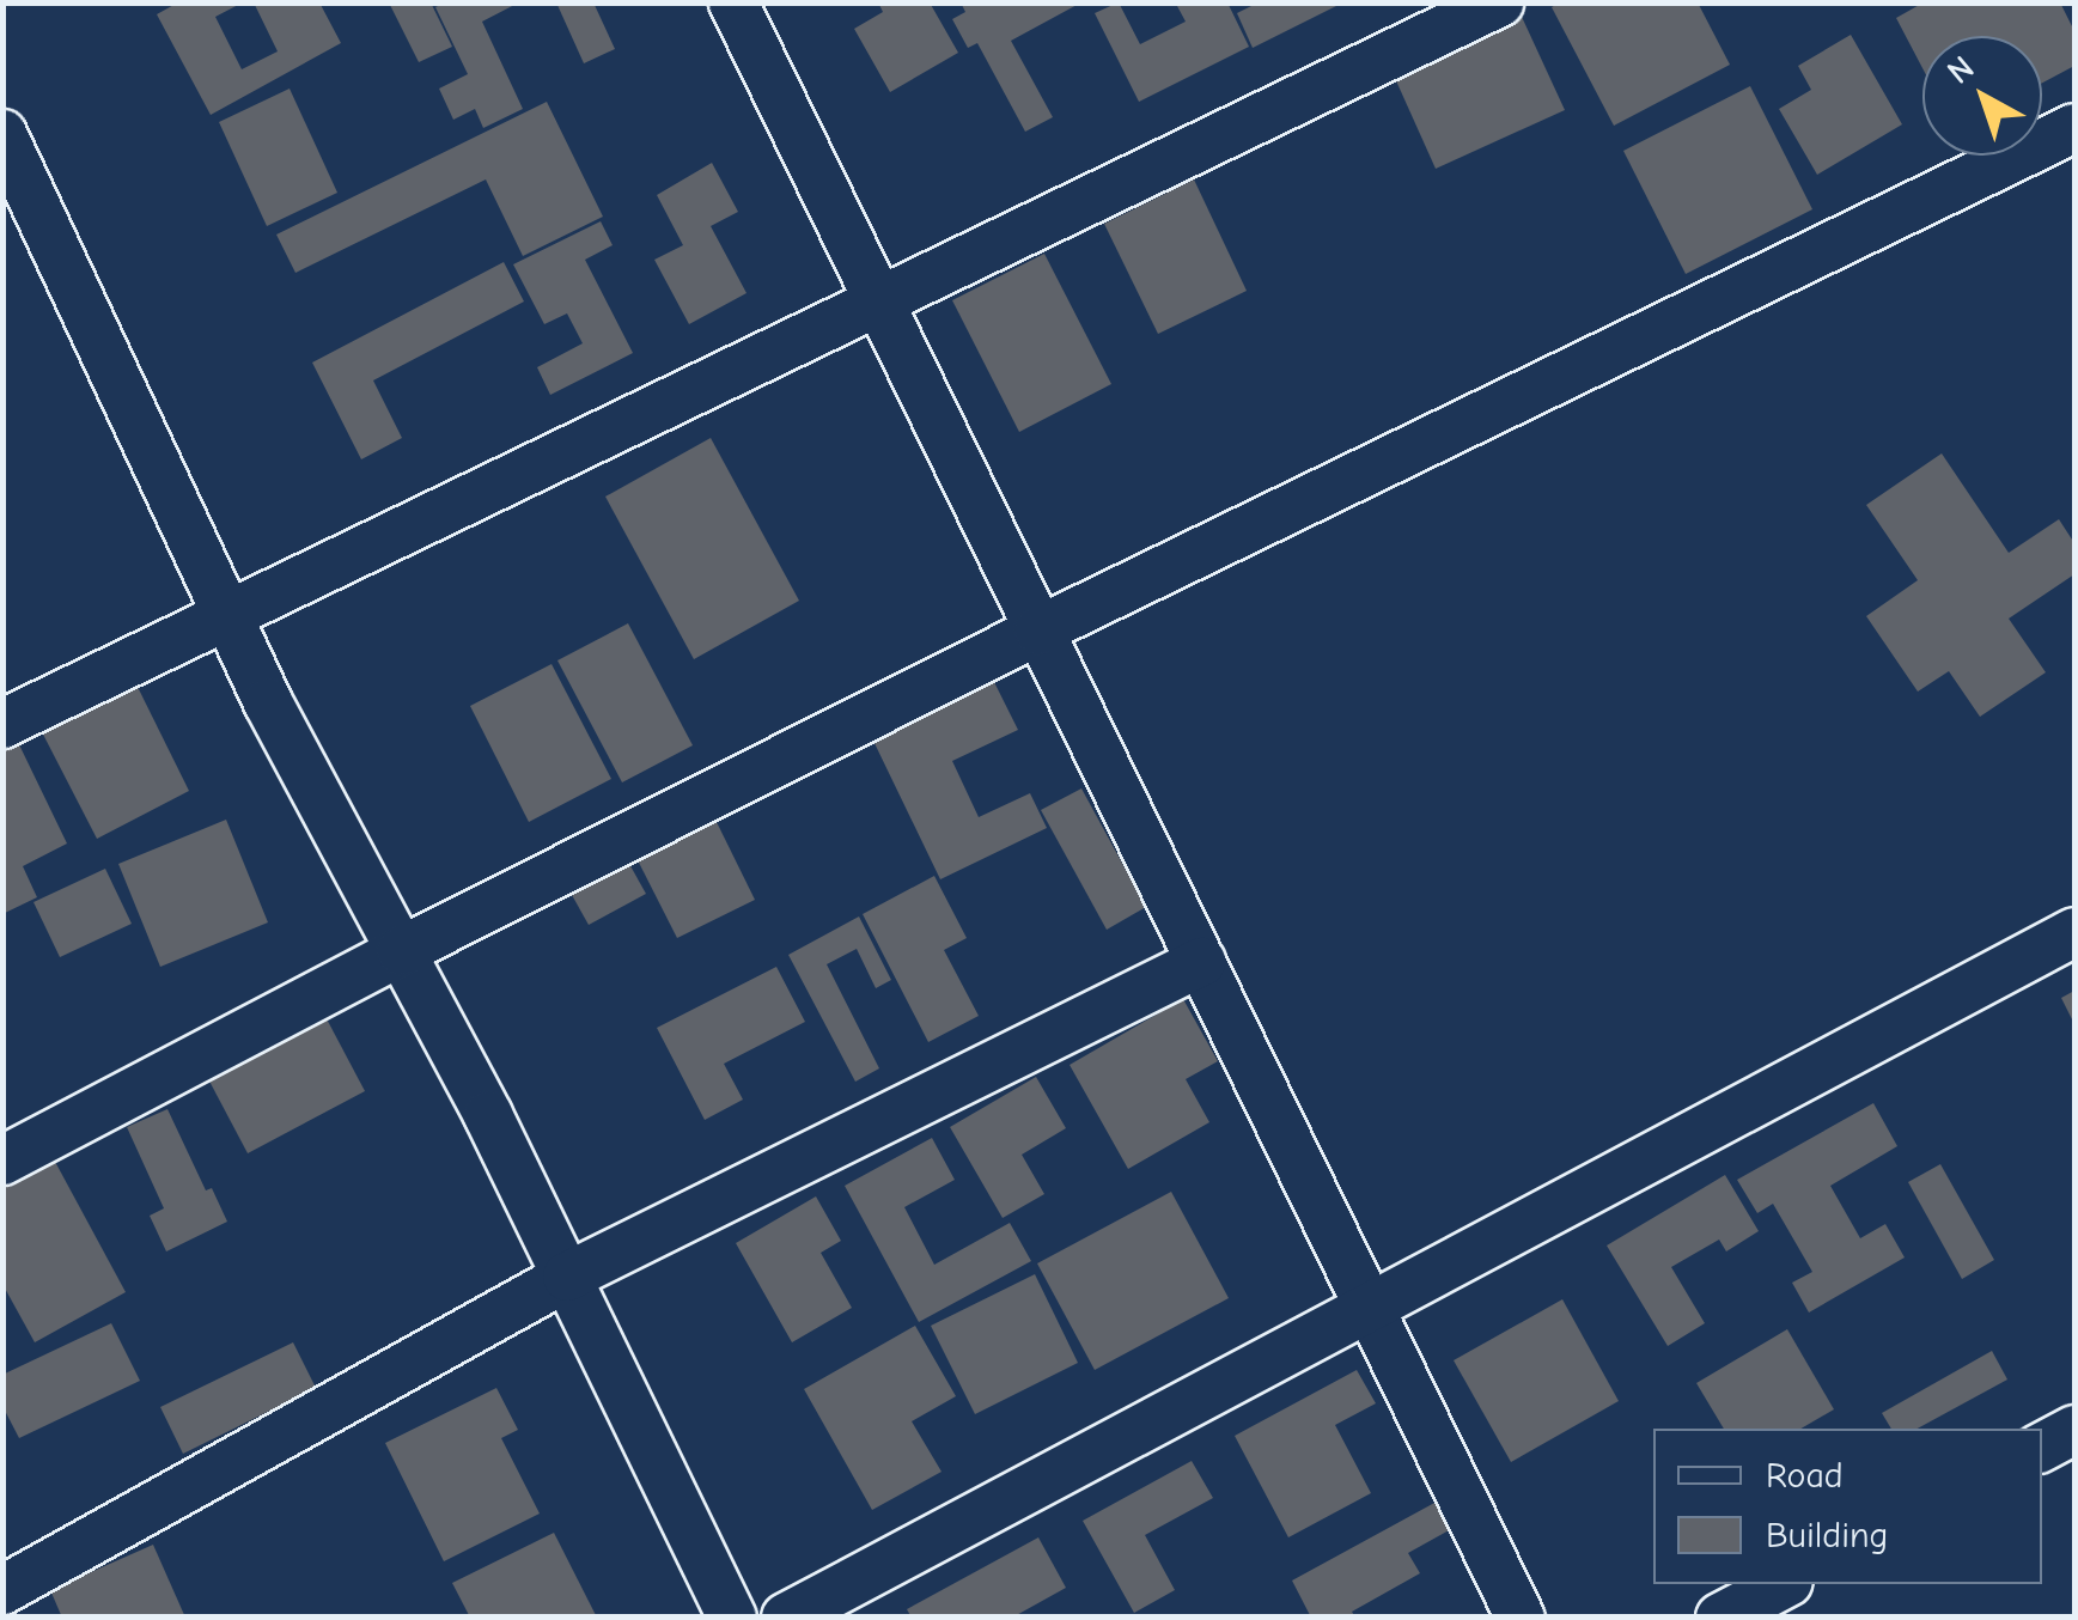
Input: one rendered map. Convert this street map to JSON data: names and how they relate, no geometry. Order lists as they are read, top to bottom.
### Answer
{
  "legend": ["Road", "Building"],
  "north": "top left"
}
